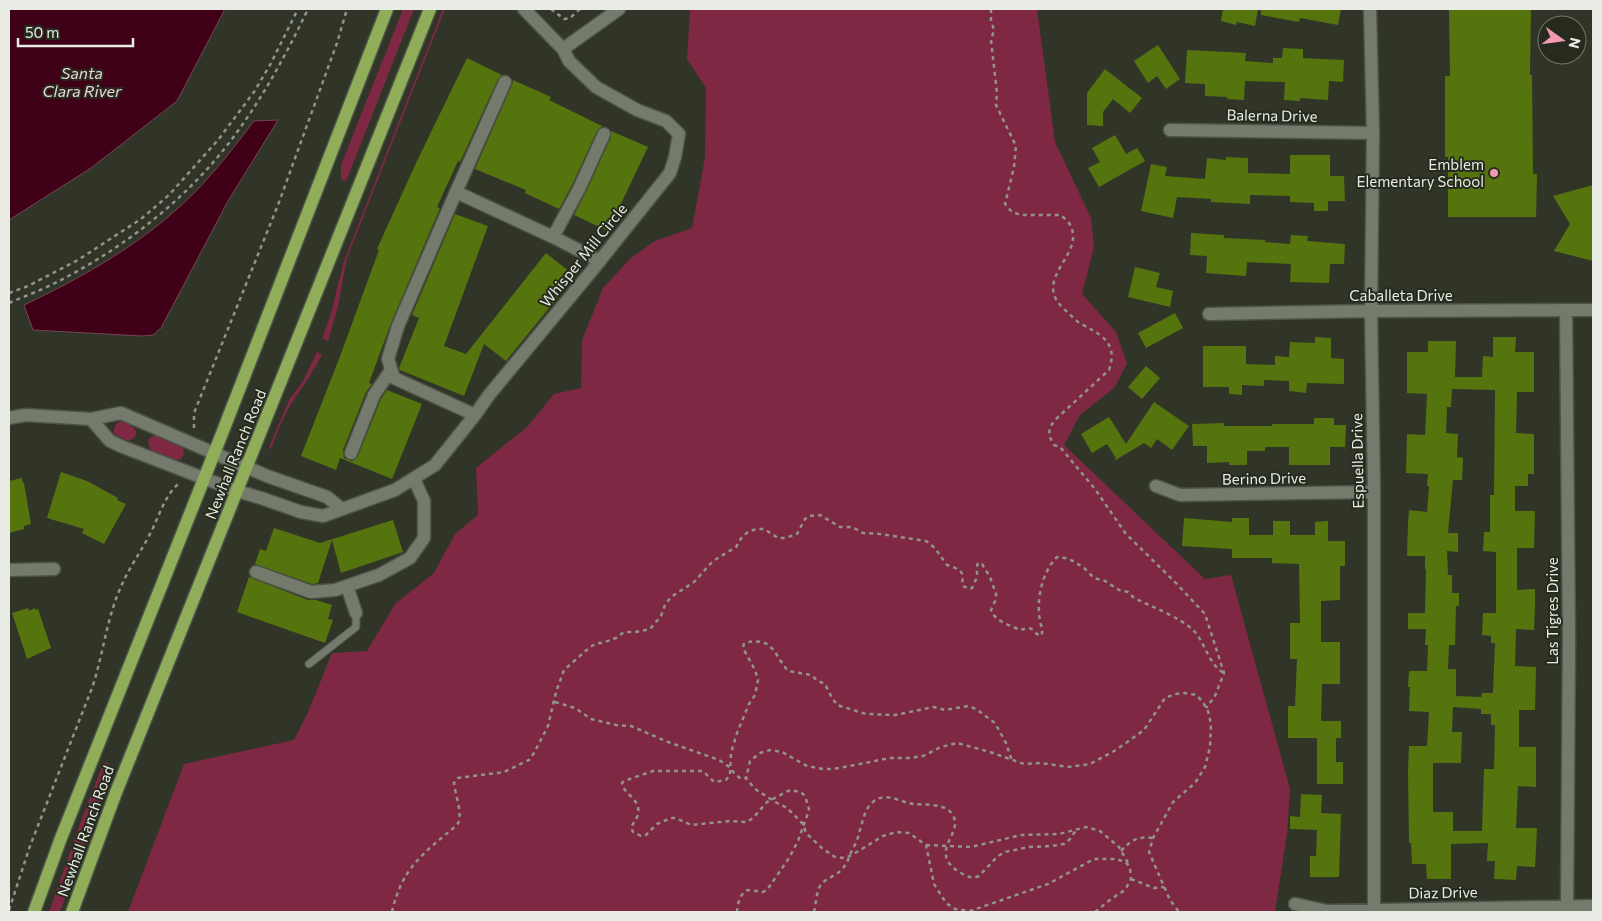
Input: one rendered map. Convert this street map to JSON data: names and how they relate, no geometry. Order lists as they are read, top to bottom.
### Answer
{
  "streets": {
    "main road": ["Newhall Ranch Road"],
    "street": [
      "Balerna Drive",
      "Whisper Mill Circle",
      "Caballeta Drive",
      "Espuella Drive",
      "Berino Drive",
      "Las Tigres Drive",
      "Diaz Drive"
    ]
  },
  "crossings": [
    ["Balerna Drive", "Espuella Drive"],
    ["Whisper Mill Circle", "Newhall Ranch Road"],
    ["Caballeta Drive", "Espuella Drive"],
    ["Caballeta Drive", "Las Tigres Drive"],
    ["Espuella Drive", "Berino Drive"],
    ["Espuella Drive", "Diaz Drive"],
    ["Las Tigres Drive", "Diaz Drive"]
  ],
  "water": ["Santa Clara River"],
  "places": ["Emblem Elementary School"],
  "scale_bar": "50 m",
  "north": "right"
}
